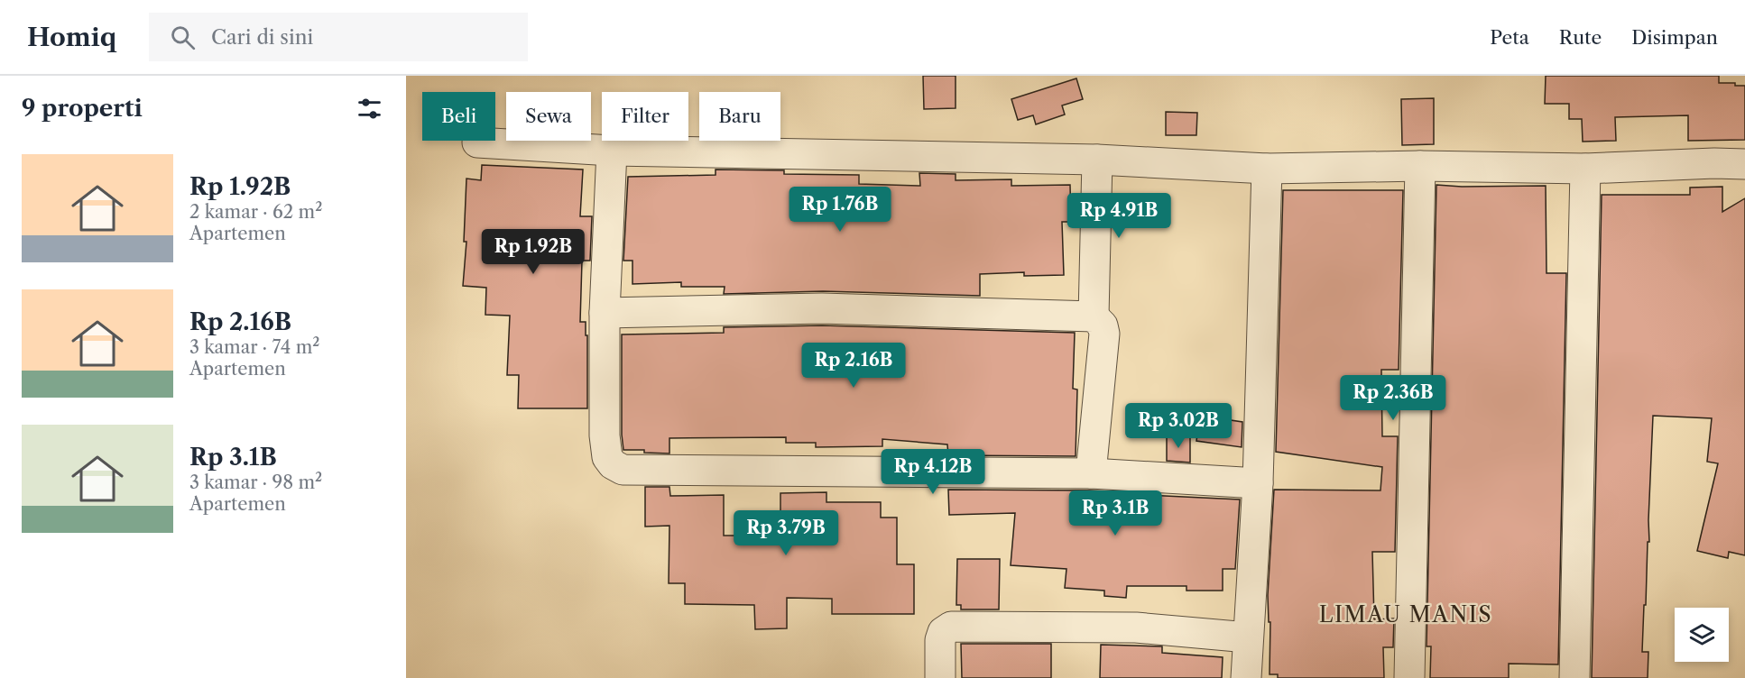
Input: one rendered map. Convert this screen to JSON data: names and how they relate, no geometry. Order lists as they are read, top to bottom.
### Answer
{
  "districts": ["LIMAU MANIS"],
  "page": {
    "header": "Homiq",
    "search": "Cari di sini",
    "nav": ["Peta", "Rute", "Disimpan"],
    "heading": "9 properti",
    "chip": [
      "Beli",
      "Sewa",
      "Filter",
      "Baru"
    ],
    "list": [
      {
        "name": "Rp 1.92B",
        "note": "2 kamar · 62 m² · Apartemen"
      },
      {
        "name": "Rp 2.16B",
        "note": "3 kamar · 74 m² · Apartemen"
      },
      {
        "name": "Rp 3.1B",
        "note": "3 kamar · 98 m² · Apartemen"
      }
    ],
    "price": [
      "Rp 1.76B",
      "Rp 4.91B",
      "Rp 1.92B",
      "Rp 2.16B",
      "Rp 2.36B",
      "Rp 3.02B",
      "Rp 4.12B",
      "Rp 3.1B",
      "Rp 3.79B"
    ]
  }
}
